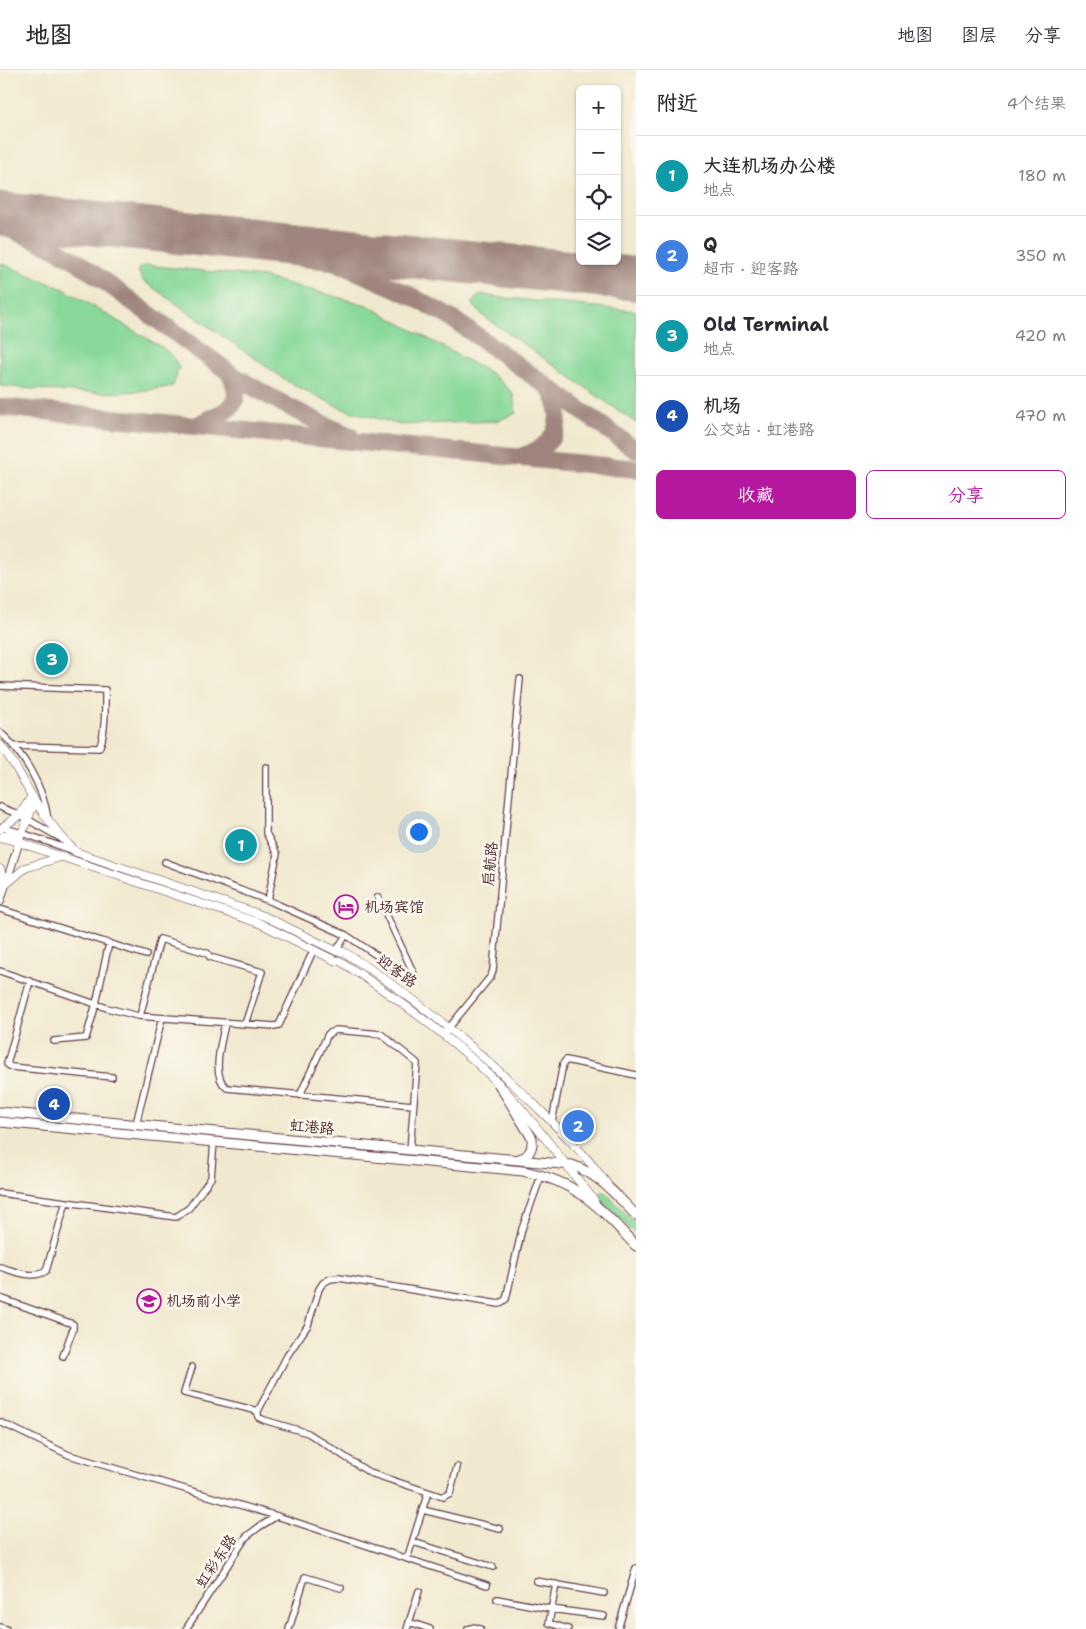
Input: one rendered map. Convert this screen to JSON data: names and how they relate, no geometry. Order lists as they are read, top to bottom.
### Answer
{
  "streets": {
    "highway": ["迎客路", "虹港路"],
    "street": ["启航路", "虹彩东路"]
  },
  "crossings": [
    ["启航路", "迎客路"],
    ["迎客路", "虹港路"]
  ],
  "places": {
    "hotel": ["机场宾馆"],
    "school or university": ["机场前小学"]
  },
  "page": {
    "header": "地图",
    "nav": ["地图", "图层", "分享"],
    "heading": ["附近", "4个结果"],
    "map_buttons": ["+", "−"],
    "list": [
      {
        "mark": "1",
        "name": "大连机场办公楼",
        "note": "地点",
        "value": "180 m"
      },
      {
        "mark": "2",
        "name": "Q",
        "note": "超市 · 迎客路",
        "value": "350 m"
      },
      {
        "mark": "3",
        "name": "Old Terminal",
        "note": "地点",
        "value": "420 m"
      },
      {
        "mark": "4",
        "name": "机场",
        "note": "公交站 · 虹港路",
        "value": "470 m"
      }
    ],
    "buttons": ["收藏", "分享"],
    "pins": [
      "3",
      "1",
      "4",
      "2"
    ]
  }
}
